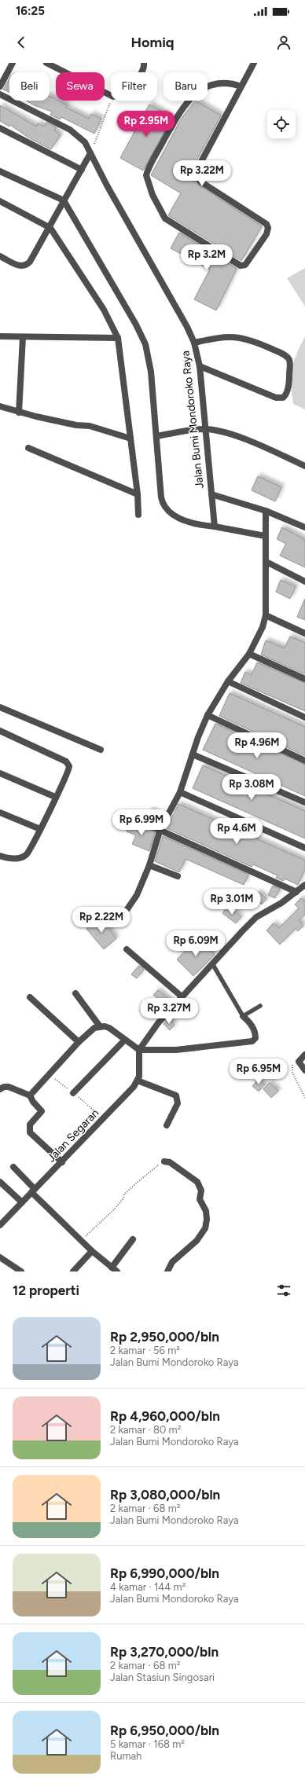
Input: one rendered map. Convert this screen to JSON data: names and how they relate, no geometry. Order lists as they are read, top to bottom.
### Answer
{
  "streets": {
    "street": ["Jalan Bumi Mondoroko Raya", "Jalan Segaran"]
  },
  "page": {
    "status": "16:25",
    "header": "Homiq",
    "chip": [
      "Beli",
      "Sewa",
      "Filter",
      "Baru"
    ],
    "price": [
      "Rp 2.95M",
      "Rp 3.22M",
      "Rp 3.2M",
      "Rp 4.96M",
      "Rp 3.08M",
      "Rp 6.99M",
      "Rp 4.6M",
      "Rp 3.01M",
      "Rp 2.22M",
      "Rp 6.09M",
      "Rp 3.27M",
      "Rp 6.95M"
    ],
    "heading": "12 properti",
    "list": [
      {
        "name": "Rp 2,950,000/bln",
        "note": "2 kamar · 56 m² · Jalan Bumi Mondoroko Raya"
      },
      {
        "name": "Rp 4,960,000/bln",
        "note": "2 kamar · 80 m² · Jalan Bumi Mondoroko Raya"
      },
      {
        "name": "Rp 3,080,000/bln",
        "note": "2 kamar · 68 m² · Jalan Bumi Mondoroko Raya"
      },
      {
        "name": "Rp 6,990,000/bln",
        "note": "4 kamar · 144 m² · Jalan Bumi Mondoroko Raya"
      },
      {
        "name": "Rp 3,270,000/bln",
        "note": "2 kamar · 68 m² · Jalan Stasiun Singosari"
      },
      {
        "name": "Rp 6,950,000/bln",
        "note": "5 kamar · 168 m² · Rumah"
      }
    ]
  }
}
